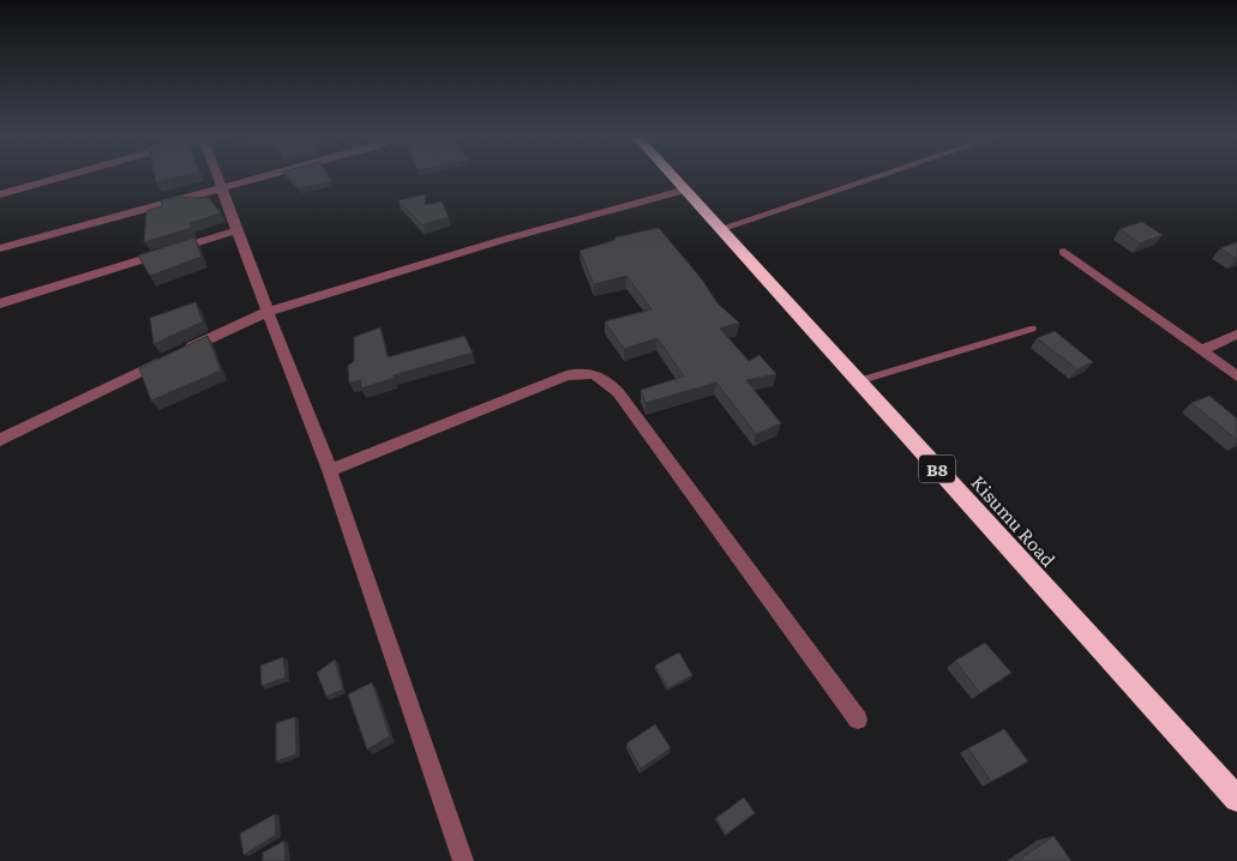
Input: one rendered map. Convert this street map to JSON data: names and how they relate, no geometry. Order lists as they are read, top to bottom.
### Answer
{
  "streets": {
    "highway": ["B8", "Kisumu Road"]
  }
}
